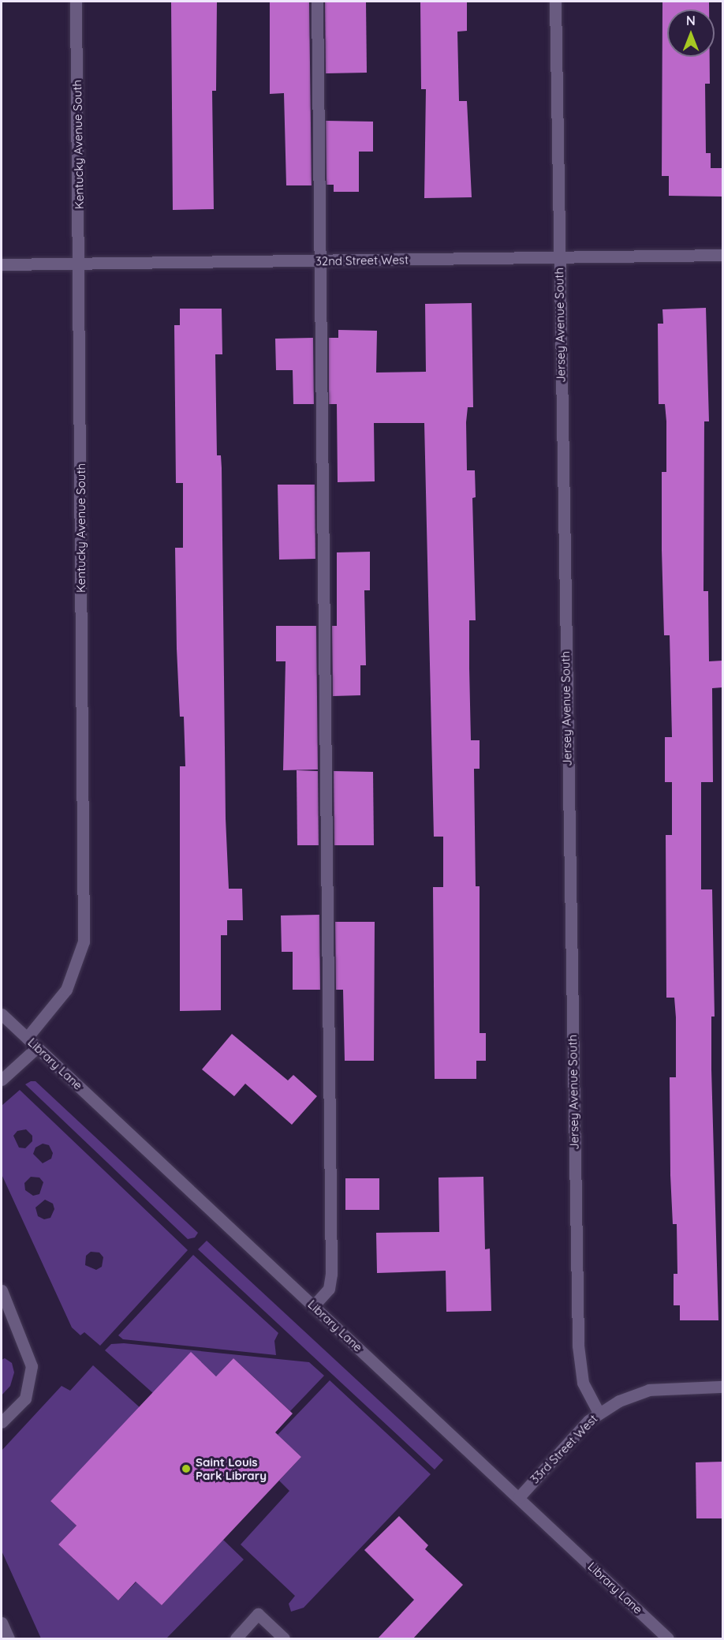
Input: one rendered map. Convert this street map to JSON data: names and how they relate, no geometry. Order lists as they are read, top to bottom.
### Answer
{
  "streets": {
    "street": [
      "Kentucky Avenue South",
      "32nd Street West",
      "Jersey Avenue South",
      "Library Lane",
      "33rd Street West"
    ]
  },
  "crossings": [
    ["Kentucky Avenue South", "32nd Street West"],
    ["Kentucky Avenue South", "Library Lane"],
    ["32nd Street West", "Jersey Avenue South"],
    ["Jersey Avenue South", "33rd Street West"],
    ["Library Lane", "33rd Street West"]
  ],
  "places": ["Saint Louis Park Library"],
  "north": "top"
}
